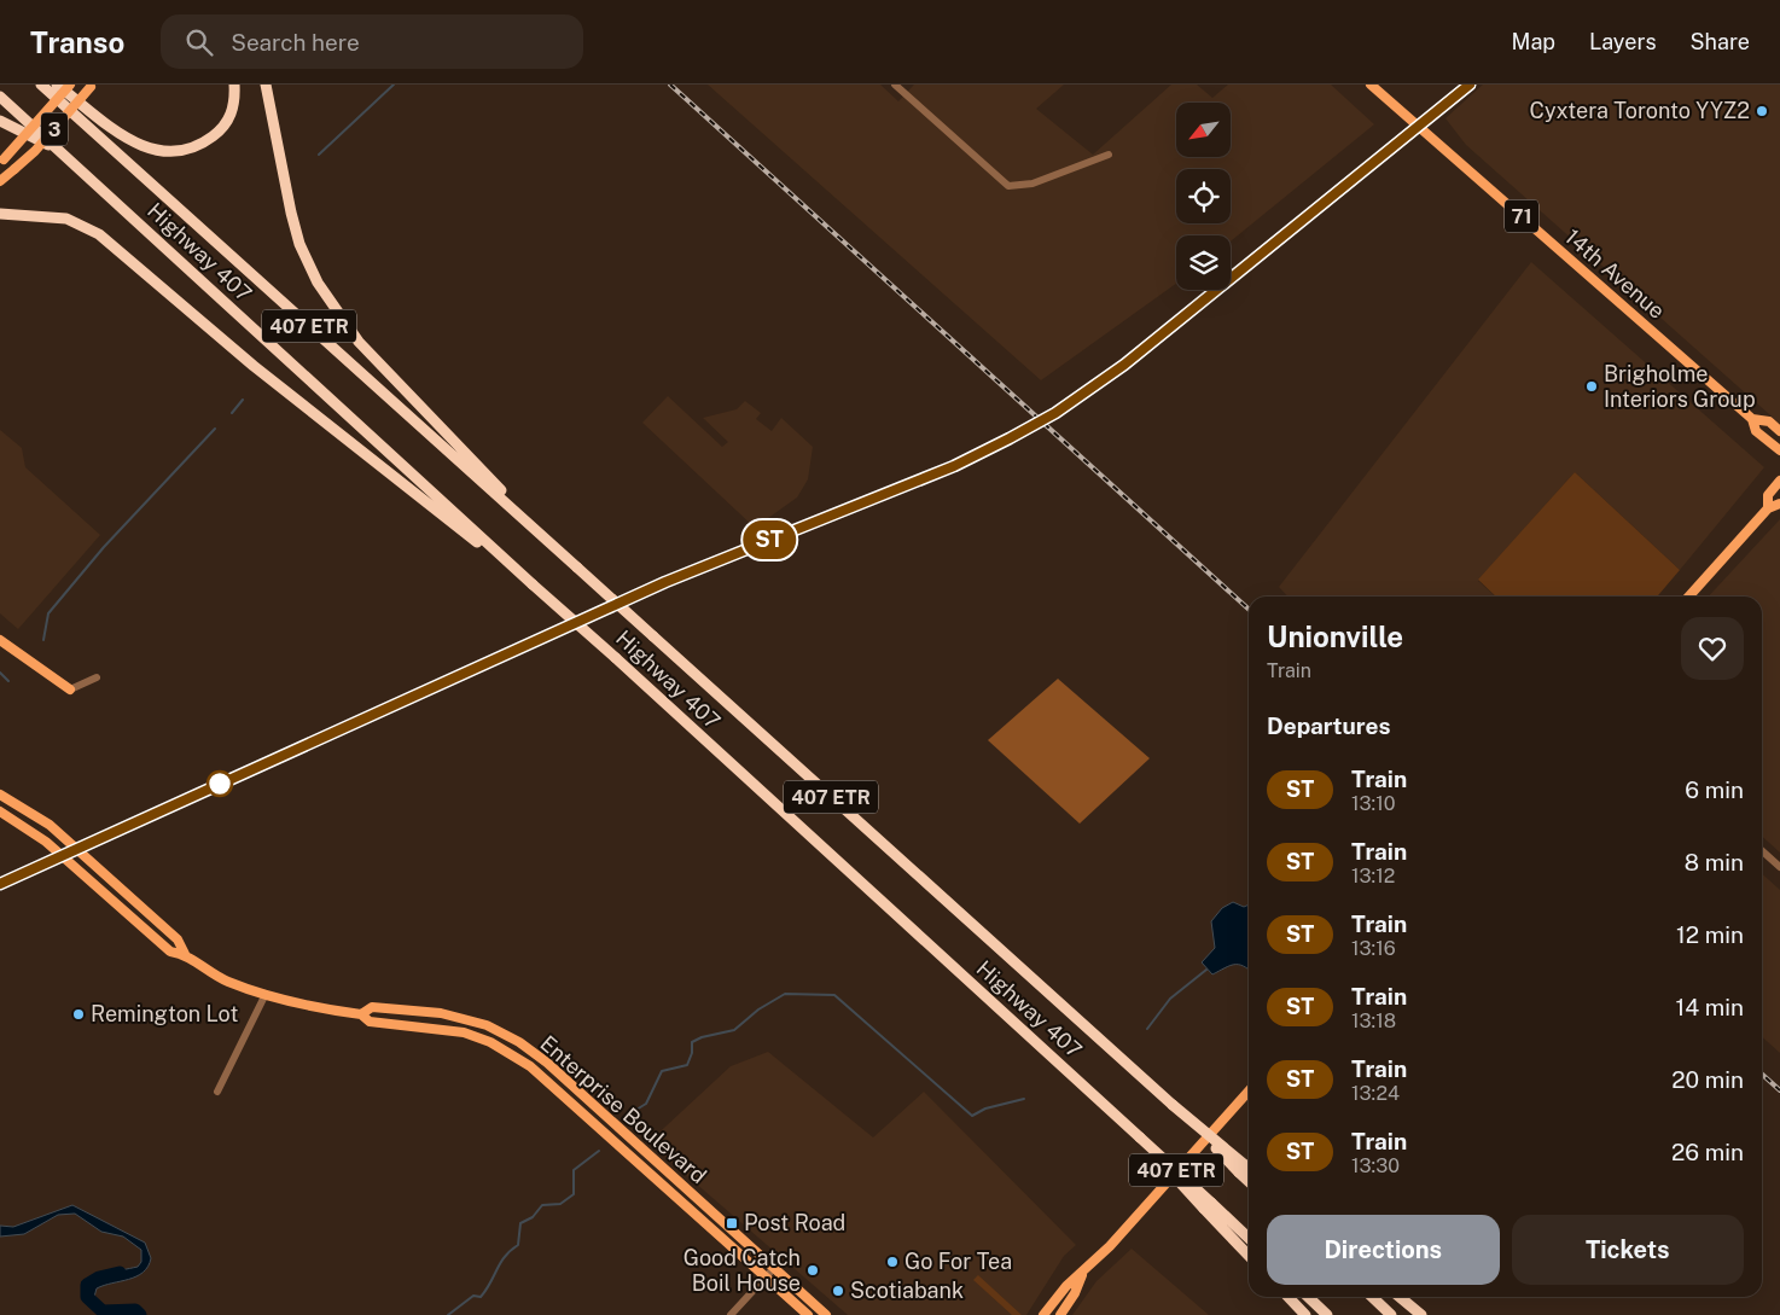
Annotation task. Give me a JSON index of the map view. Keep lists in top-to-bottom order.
{
  "streets": {
    "highway": ["Highway 407", "407 ETR"],
    "main road": [
      "3",
      "71",
      "14th Avenue",
      "Enterprise Boulevard"
    ]
  },
  "places": {
    "other": [
      "Cyxtera Toronto YYZ2",
      "Brigholme Interiors Group",
      "Remington Lot",
      "Go For Tea",
      "Good Catch Boil House",
      "Scotiabank"
    ],
    "transit": ["Post Road"]
  },
  "north": "bottom left",
  "page": {
    "header": "Transo",
    "search": "Search here",
    "nav": ["Map", "Layers", "Share"],
    "on_map": "ST",
    "heading": [
      ["Unionville", "Train"],
      "Departures"
    ],
    "list": [
      {
        "mark": "ST",
        "name": "Train",
        "note": "13:10",
        "value": "6 min"
      },
      {
        "mark": "ST",
        "name": "Train",
        "note": "13:12",
        "value": "8 min"
      },
      {
        "mark": "ST",
        "name": "Train",
        "note": "13:16",
        "value": "12 min"
      },
      {
        "mark": "ST",
        "name": "Train",
        "note": "13:18",
        "value": "14 min"
      },
      {
        "mark": "ST",
        "name": "Train",
        "note": "13:24",
        "value": "20 min"
      },
      {
        "mark": "ST",
        "name": "Train",
        "note": "13:30",
        "value": "26 min"
      }
    ],
    "buttons": ["Directions", "Tickets"]
  }
}
